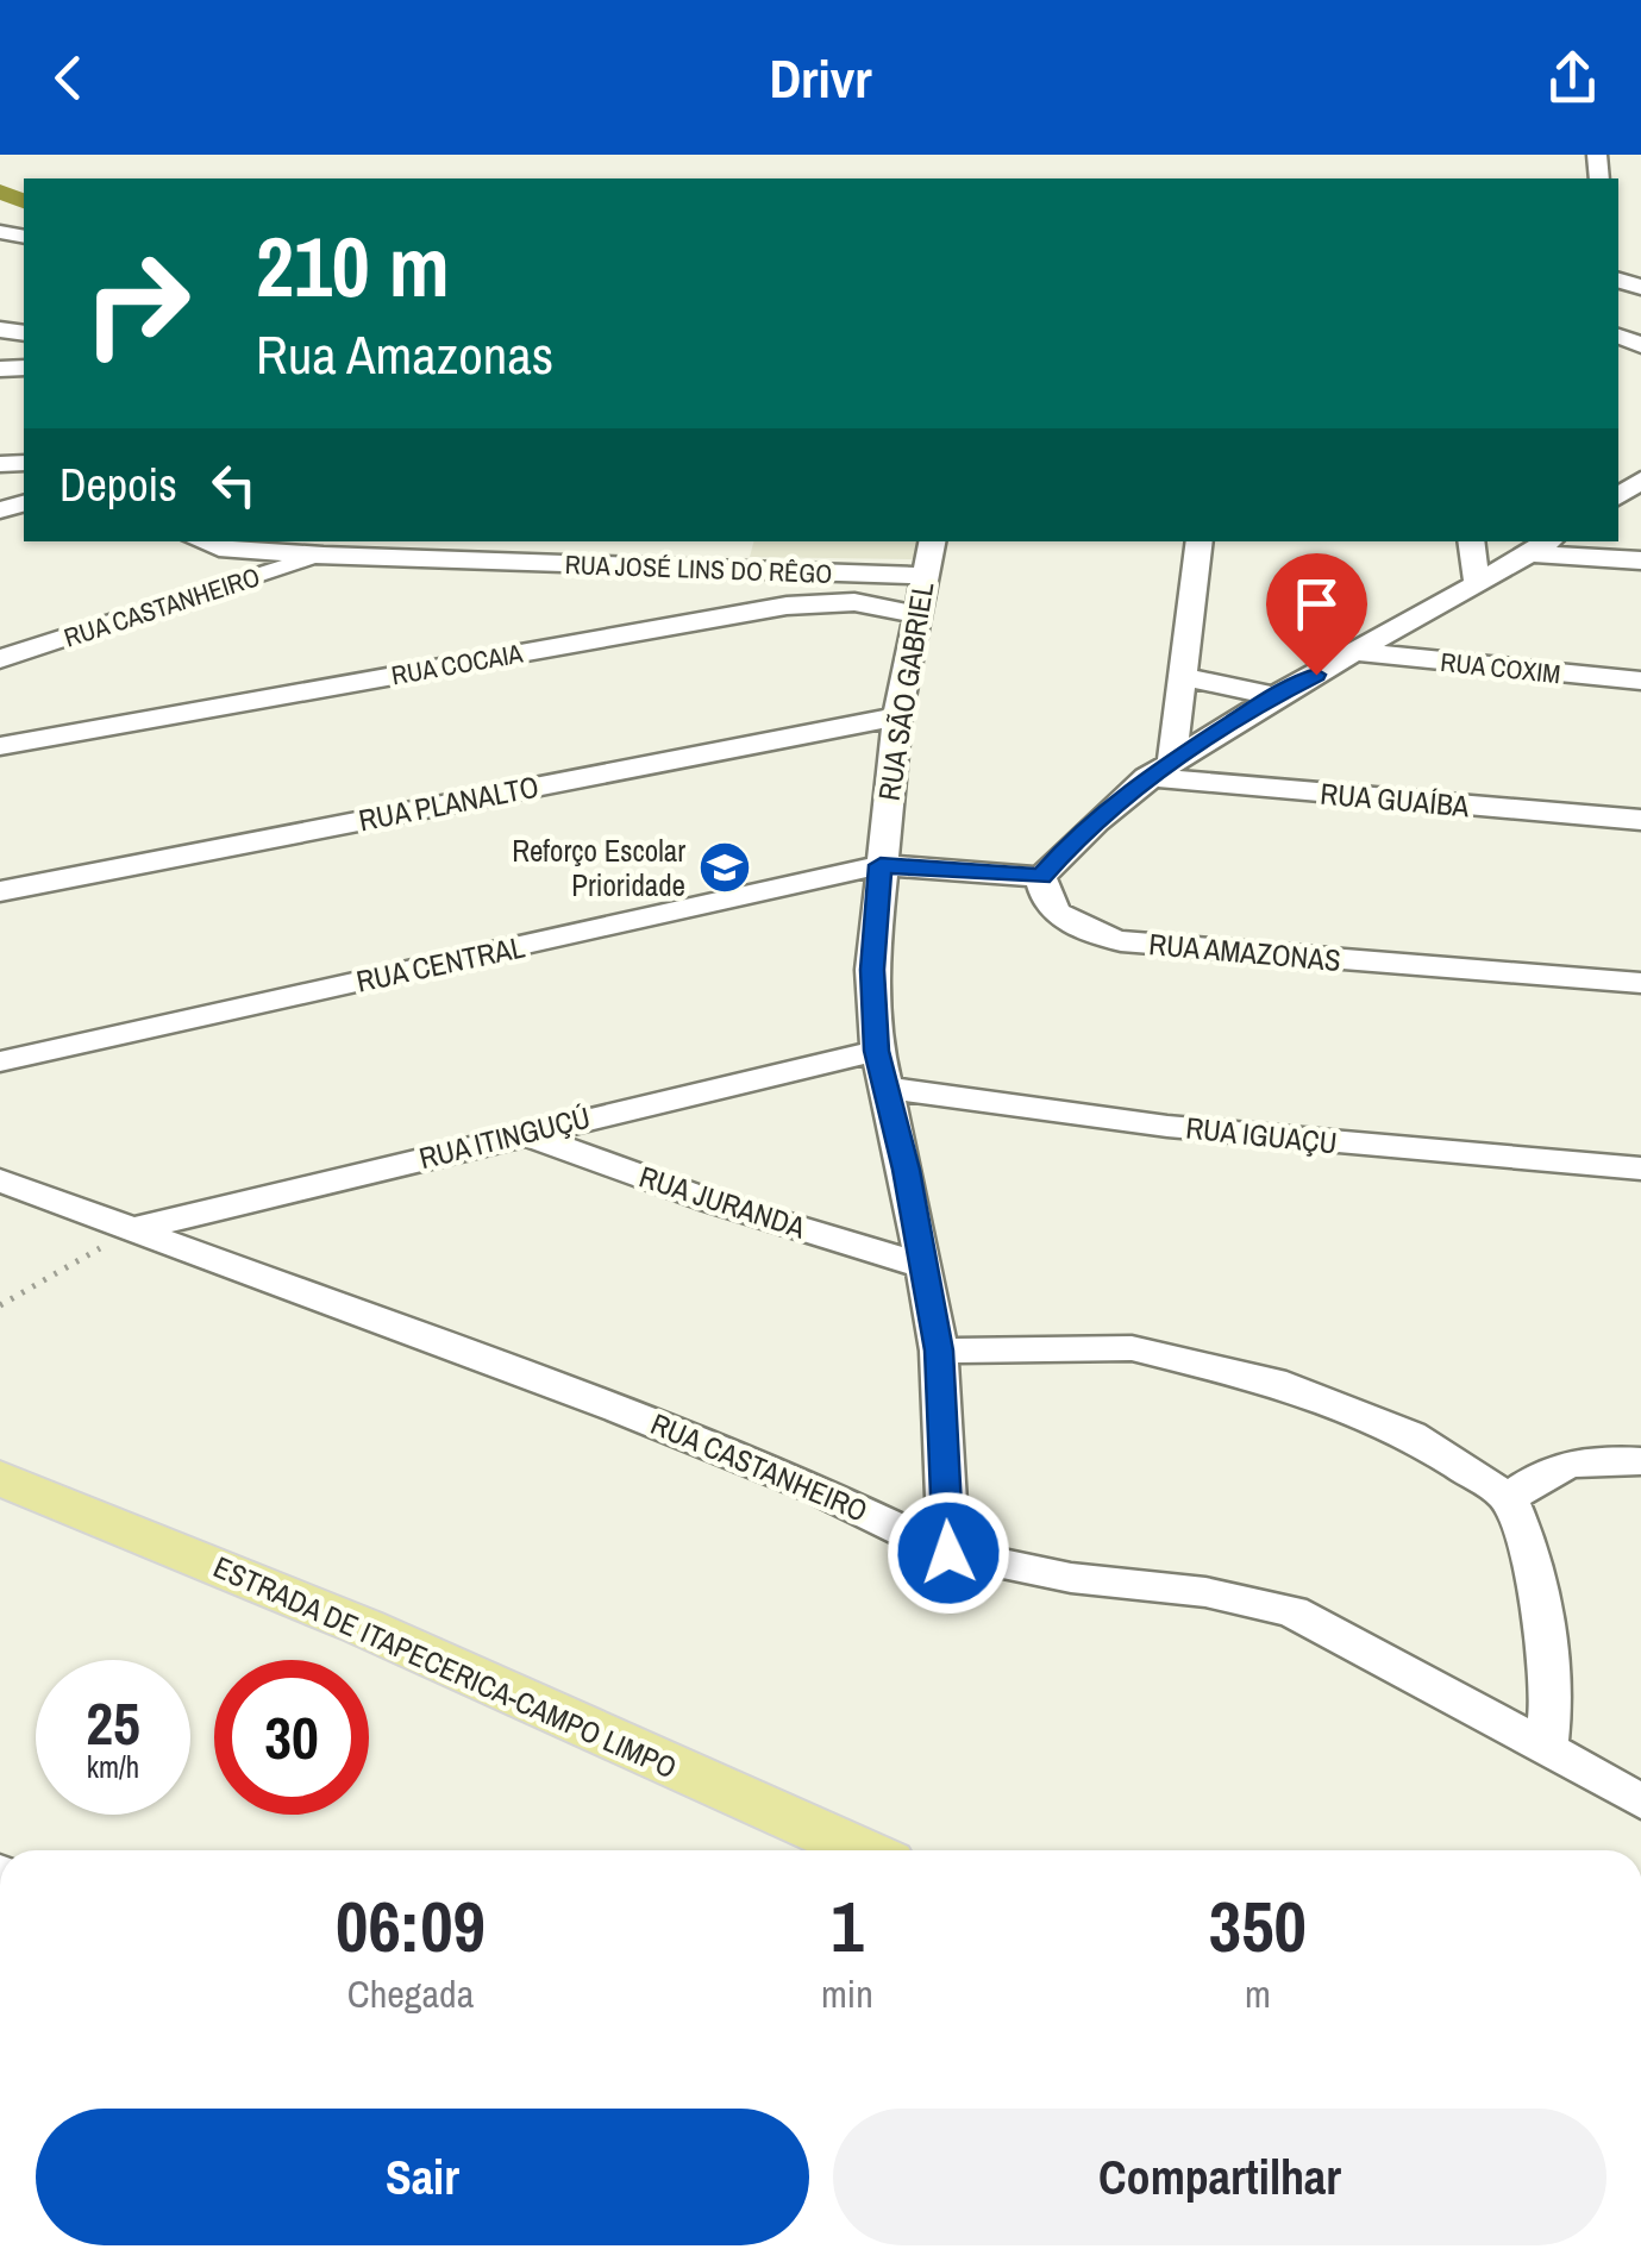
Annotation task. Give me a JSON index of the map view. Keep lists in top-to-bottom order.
{
  "streets": {
    "main road": ["ESTRADA DE ITAPECERICA-CAMPO LIMPO"],
    "street": [
      "RUA JOSÉ LINS DO RÊGO",
      "RUA CASTANHEIRO",
      "RUA COCAIA",
      "RUA COXIM",
      "RUA SÃO GABRIEL",
      "RUA GUAÍBA",
      "RUA PLANALTO",
      "RUA AMAZONAS",
      "RUA CENTRAL",
      "RUA IGUAÇU",
      "RUA ITINGUÇÚ",
      "RUA JURANDA"
    ]
  },
  "crossings": [
    ["RUA JOSÉ LINS DO RÊGO", "RUA CASTANHEIRO"],
    ["RUA JOSÉ LINS DO RÊGO", "RUA SÃO GABRIEL"],
    ["RUA CASTANHEIRO", "RUA SÃO GABRIEL"],
    ["RUA CASTANHEIRO", "RUA ITINGUÇÚ"],
    ["RUA COCAIA", "RUA SÃO GABRIEL"],
    ["RUA SÃO GABRIEL", "RUA PLANALTO"],
    ["RUA SÃO GABRIEL", "RUA CENTRAL"],
    ["RUA SÃO GABRIEL", "RUA IGUAÇU"],
    ["RUA SÃO GABRIEL", "RUA ITINGUÇÚ"],
    ["RUA SÃO GABRIEL", "RUA JURANDA"],
    ["RUA ITINGUÇÚ", "RUA JURANDA"]
  ],
  "places": {
    "school or university": ["Reforço Escolar Prioridade"]
  },
  "page": {
    "header": "Drivr",
    "turn": ["210 m", "Rua Amazonas"],
    "then": "Depois",
    "speed": "25 km/h",
    "limit": "30",
    "eta": [
      "06:09",
      "Chegada",
      "1",
      "min",
      "350",
      "m"
    ],
    "buttons": ["Sair", "Compartilhar"]
  }
}
